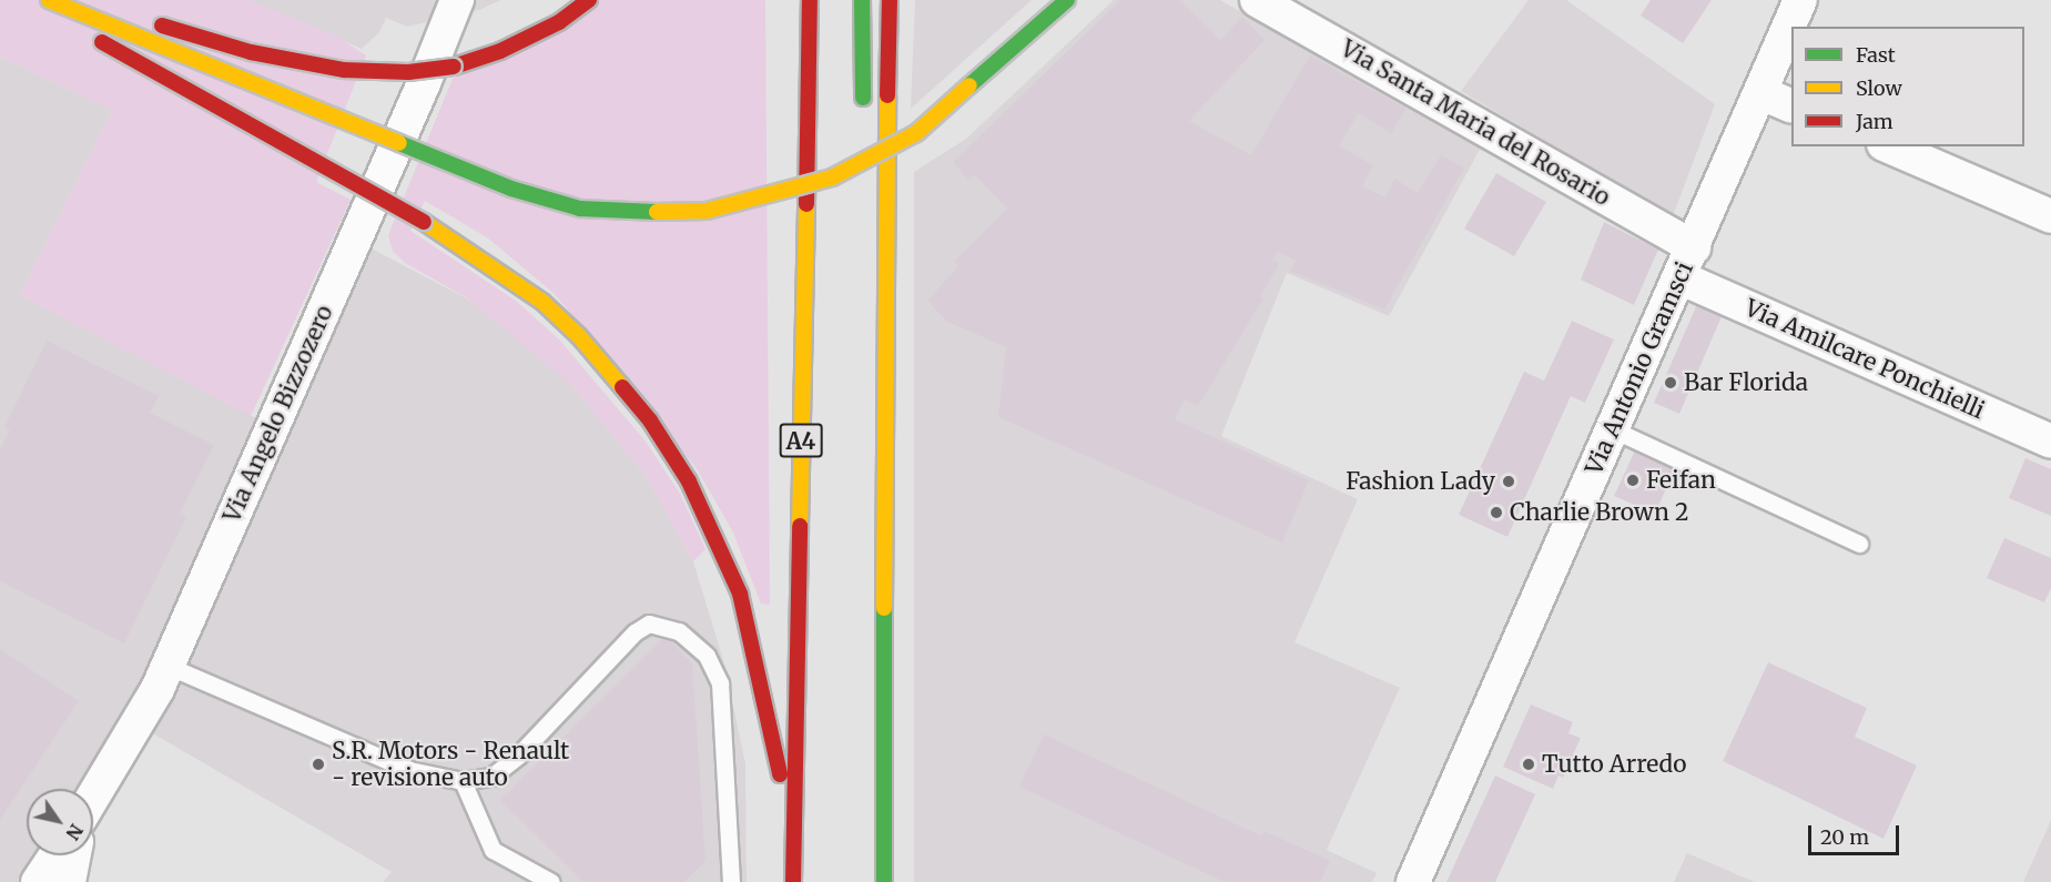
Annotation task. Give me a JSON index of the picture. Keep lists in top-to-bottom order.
{
  "streets": {
    "highway": ["A4"],
    "street": [
      "Via Santa Maria del Rosario",
      "Via Amilcare Ponchielli",
      "Via Antonio Gramsci",
      "Via Angelo Bizzozero"
    ]
  },
  "crossings": [
    ["Via Santa Maria del Rosario", "Via Antonio Gramsci"],
    ["Via Amilcare Ponchielli", "Via Antonio Gramsci"]
  ],
  "places": [
    "Bar Florida",
    "Feifan",
    "Fashion Lady",
    "Charlie Brown 2",
    "S.R. Motors - Renault - revisione auto",
    "Tutto Arredo"
  ],
  "legend": ["Fast", "Slow", "Jam"],
  "scale_bar": "20 m",
  "north": "bottom right"
}
